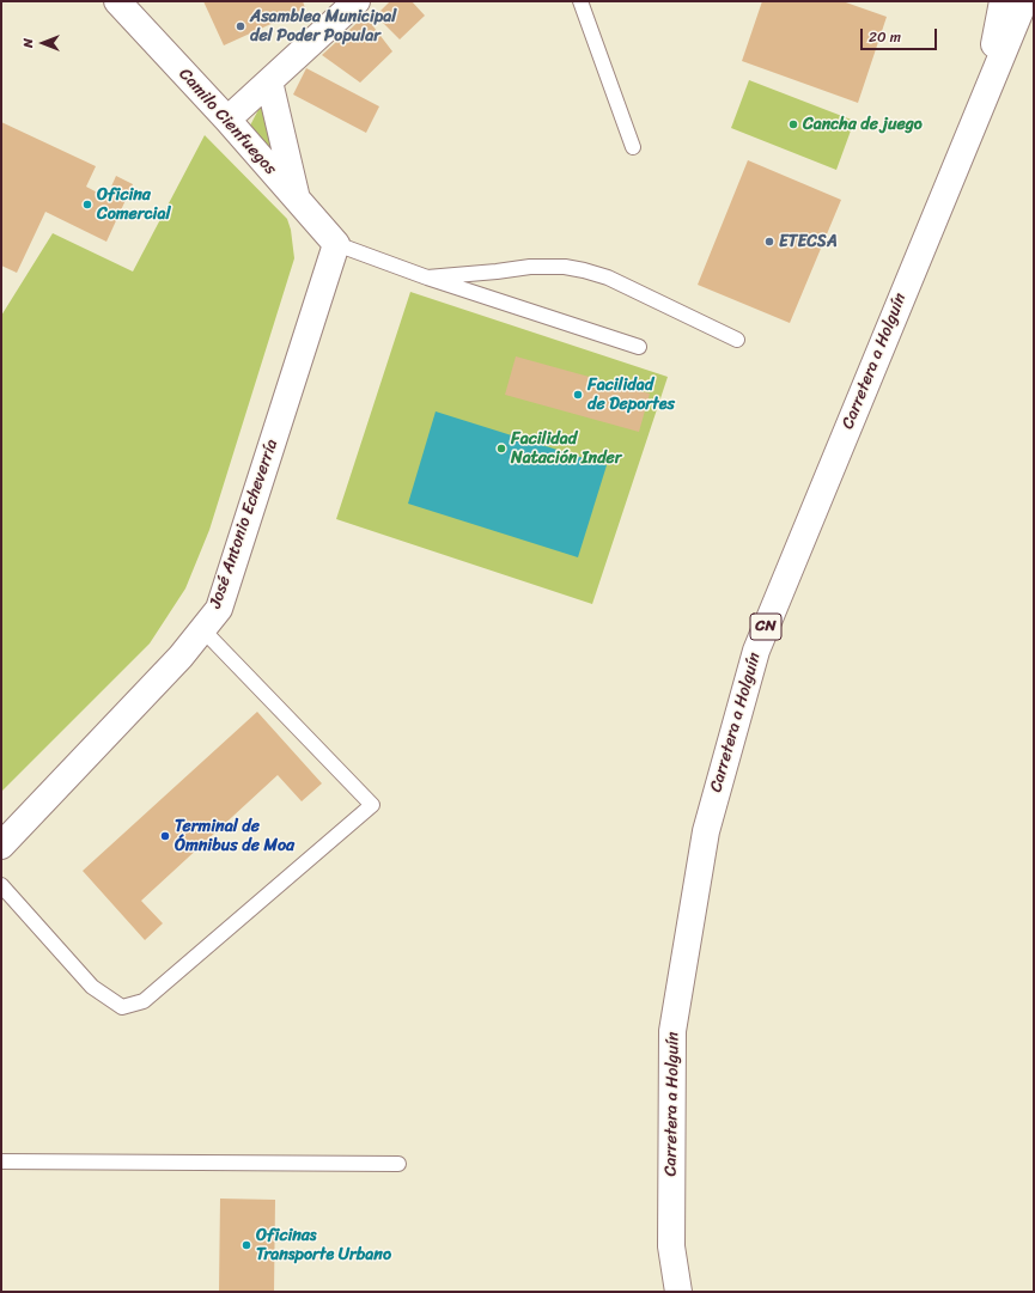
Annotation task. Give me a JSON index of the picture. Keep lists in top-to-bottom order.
{
  "streets": {
    "main road": [
      "Camilo Cienfuegos",
      "Carretera a Holguín",
      "José Antonio Echeverría",
      "CN"
    ]
  },
  "crossings": [
    ["Camilo Cienfuegos", "José Antonio Echeverría"]
  ],
  "places": [
    "Asamblea Municipal del Poder Popular",
    "Cancha de juego",
    "Oficina Comercial",
    "ETECSA",
    "Facilidad de Deportes",
    "Facilidad Natación Inder",
    "Terminal de Ómnibus de Moa",
    "Oficinas Transporte Urbano"
  ],
  "scale_bar": "20 m",
  "north": "left"
}
